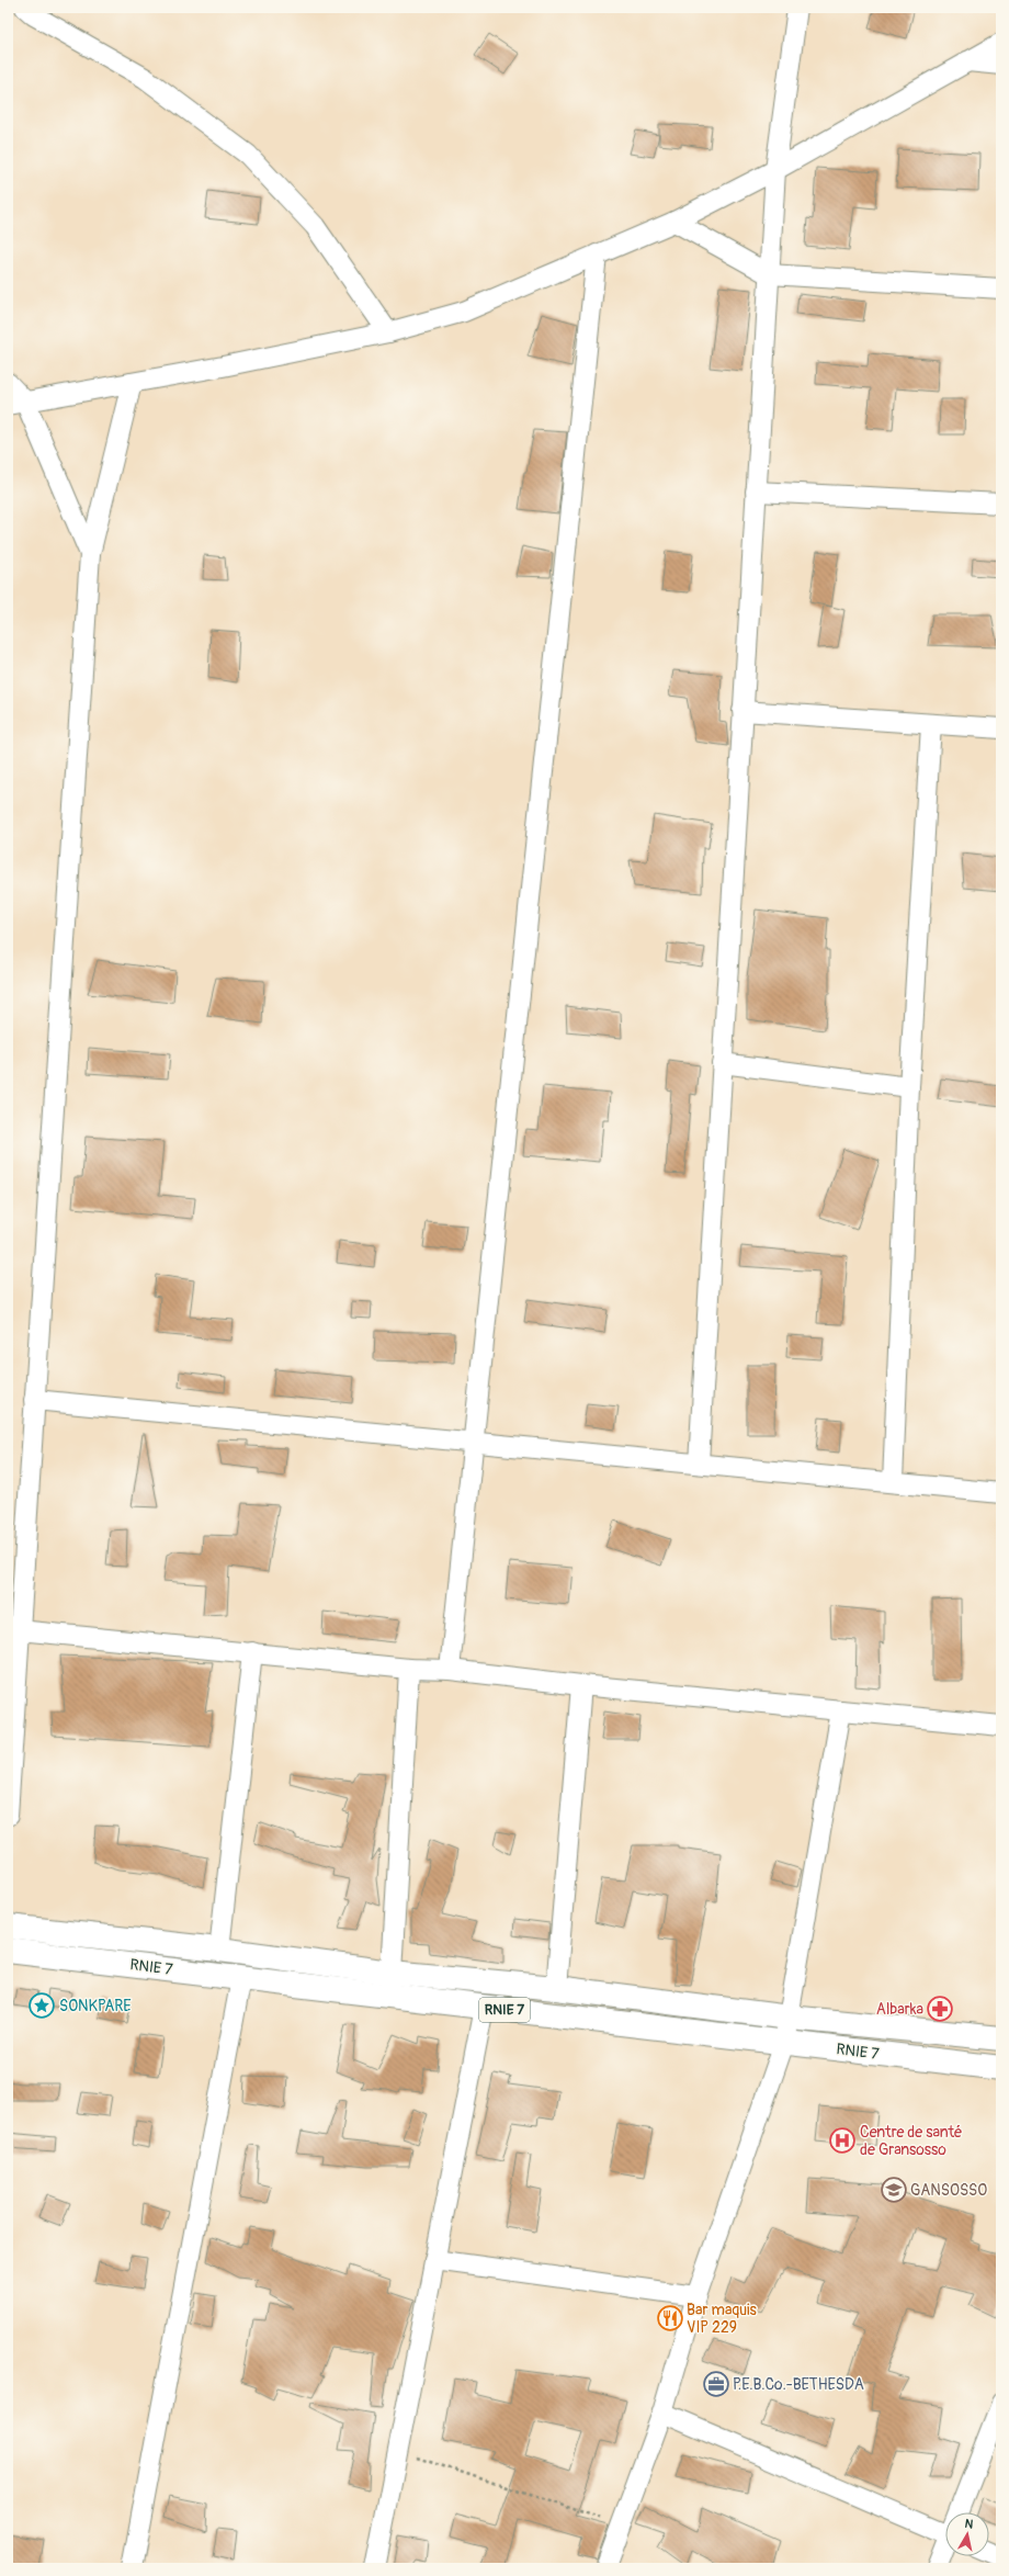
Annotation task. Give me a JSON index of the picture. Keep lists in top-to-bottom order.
{
  "streets": {
    "main road": ["RNIE 7"]
  },
  "places": {
    "place": ["SONKPARE"],
    "pharmacy": ["Albarka"],
    "hospital": ["Centre de santé de Gransosso"],
    "school or university": ["GANSOSSO"],
    "restaurant": ["Bar maquis VIP 229"],
    "office": ["P.E.B.Co.-BETHESDA"]
  },
  "north": "top"
}
